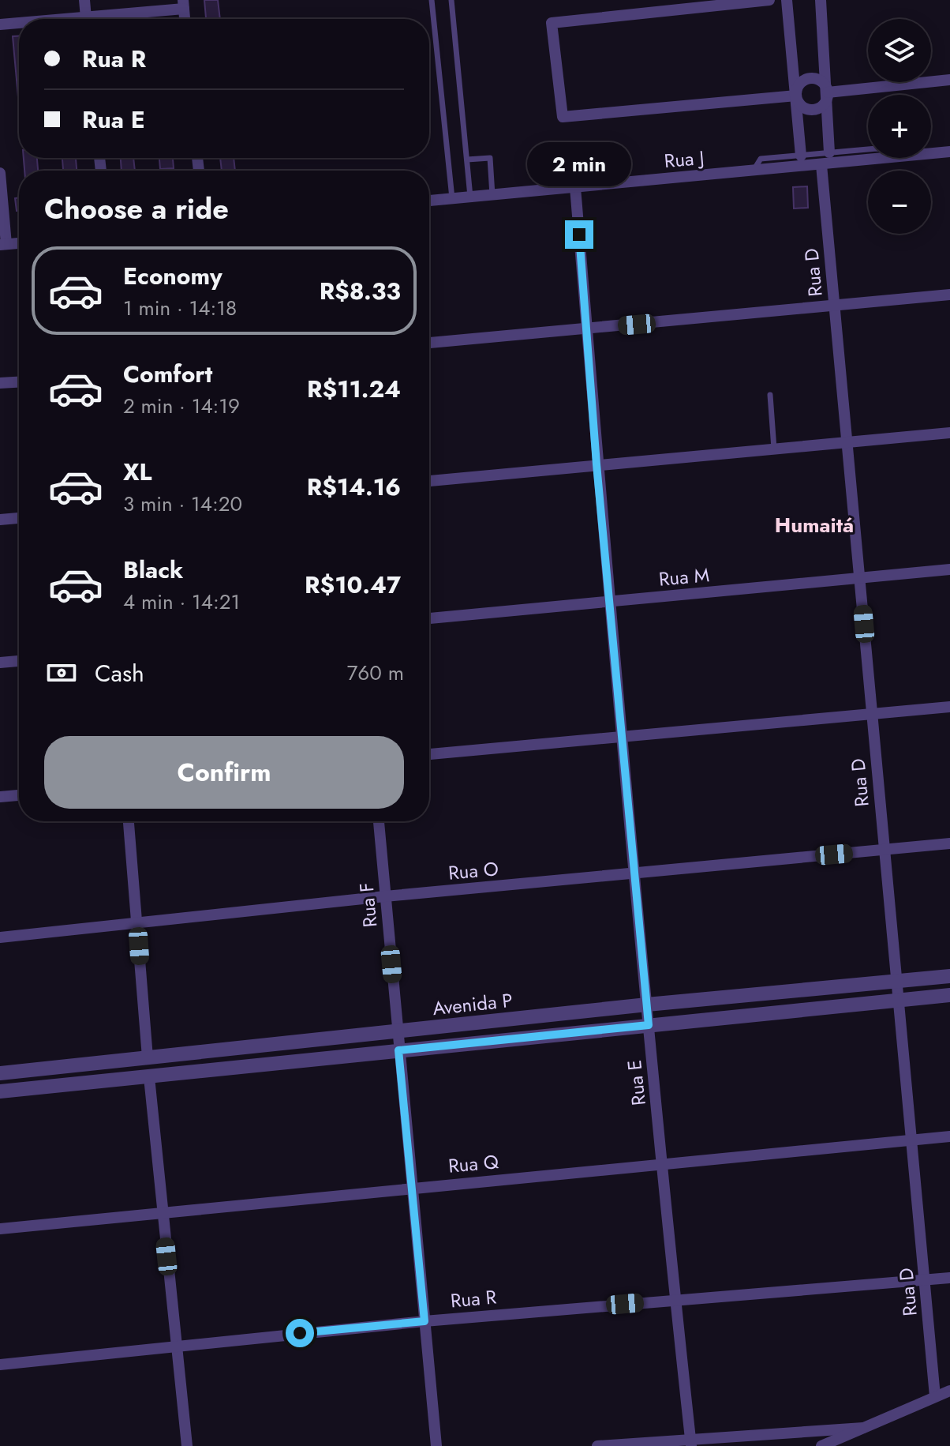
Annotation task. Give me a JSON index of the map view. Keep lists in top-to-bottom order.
{
  "streets": {
    "street": [
      "Rua J",
      "Rua D",
      "Rua M",
      "Rua O",
      "Rua F",
      "Avenida P",
      "Rua E",
      "Rua Q",
      "Rua R"
    ]
  },
  "crossings": [
    ["Rua J", "Rua D"],
    ["Rua J", "Rua E"],
    ["Rua D", "Rua M"],
    ["Rua D", "Rua O"],
    ["Rua D", "Avenida P"],
    ["Rua D", "Rua Q"],
    ["Rua D", "Rua R"],
    ["Rua M", "Rua E"],
    ["Rua O", "Rua F"],
    ["Rua O", "Rua E"],
    ["Rua F", "Avenida P"],
    ["Rua F", "Rua Q"],
    ["Rua F", "Rua R"],
    ["Avenida P", "Rua E"],
    ["Rua E", "Rua Q"],
    ["Rua E", "Rua R"]
  ],
  "districts": ["Humaitá"],
  "page": {
    "map_buttons": ["+", "−"],
    "banner": ["Rua R", "Rua E"],
    "bubble": "2 min",
    "heading": "Choose a ride",
    "list": [
      {
        "name": "Economy",
        "note": "1 min · 14:18",
        "value": "R$8.33"
      },
      {
        "name": "Comfort",
        "note": "2 min · 14:19",
        "value": "R$11.24"
      },
      {
        "name": "XL",
        "note": "3 min · 14:20",
        "value": "R$14.16"
      },
      {
        "name": "Black",
        "note": "4 min · 14:21",
        "value": "R$10.47"
      }
    ],
    "pay": ["Cash", "760 m"],
    "buttons": "Confirm"
  }
}
